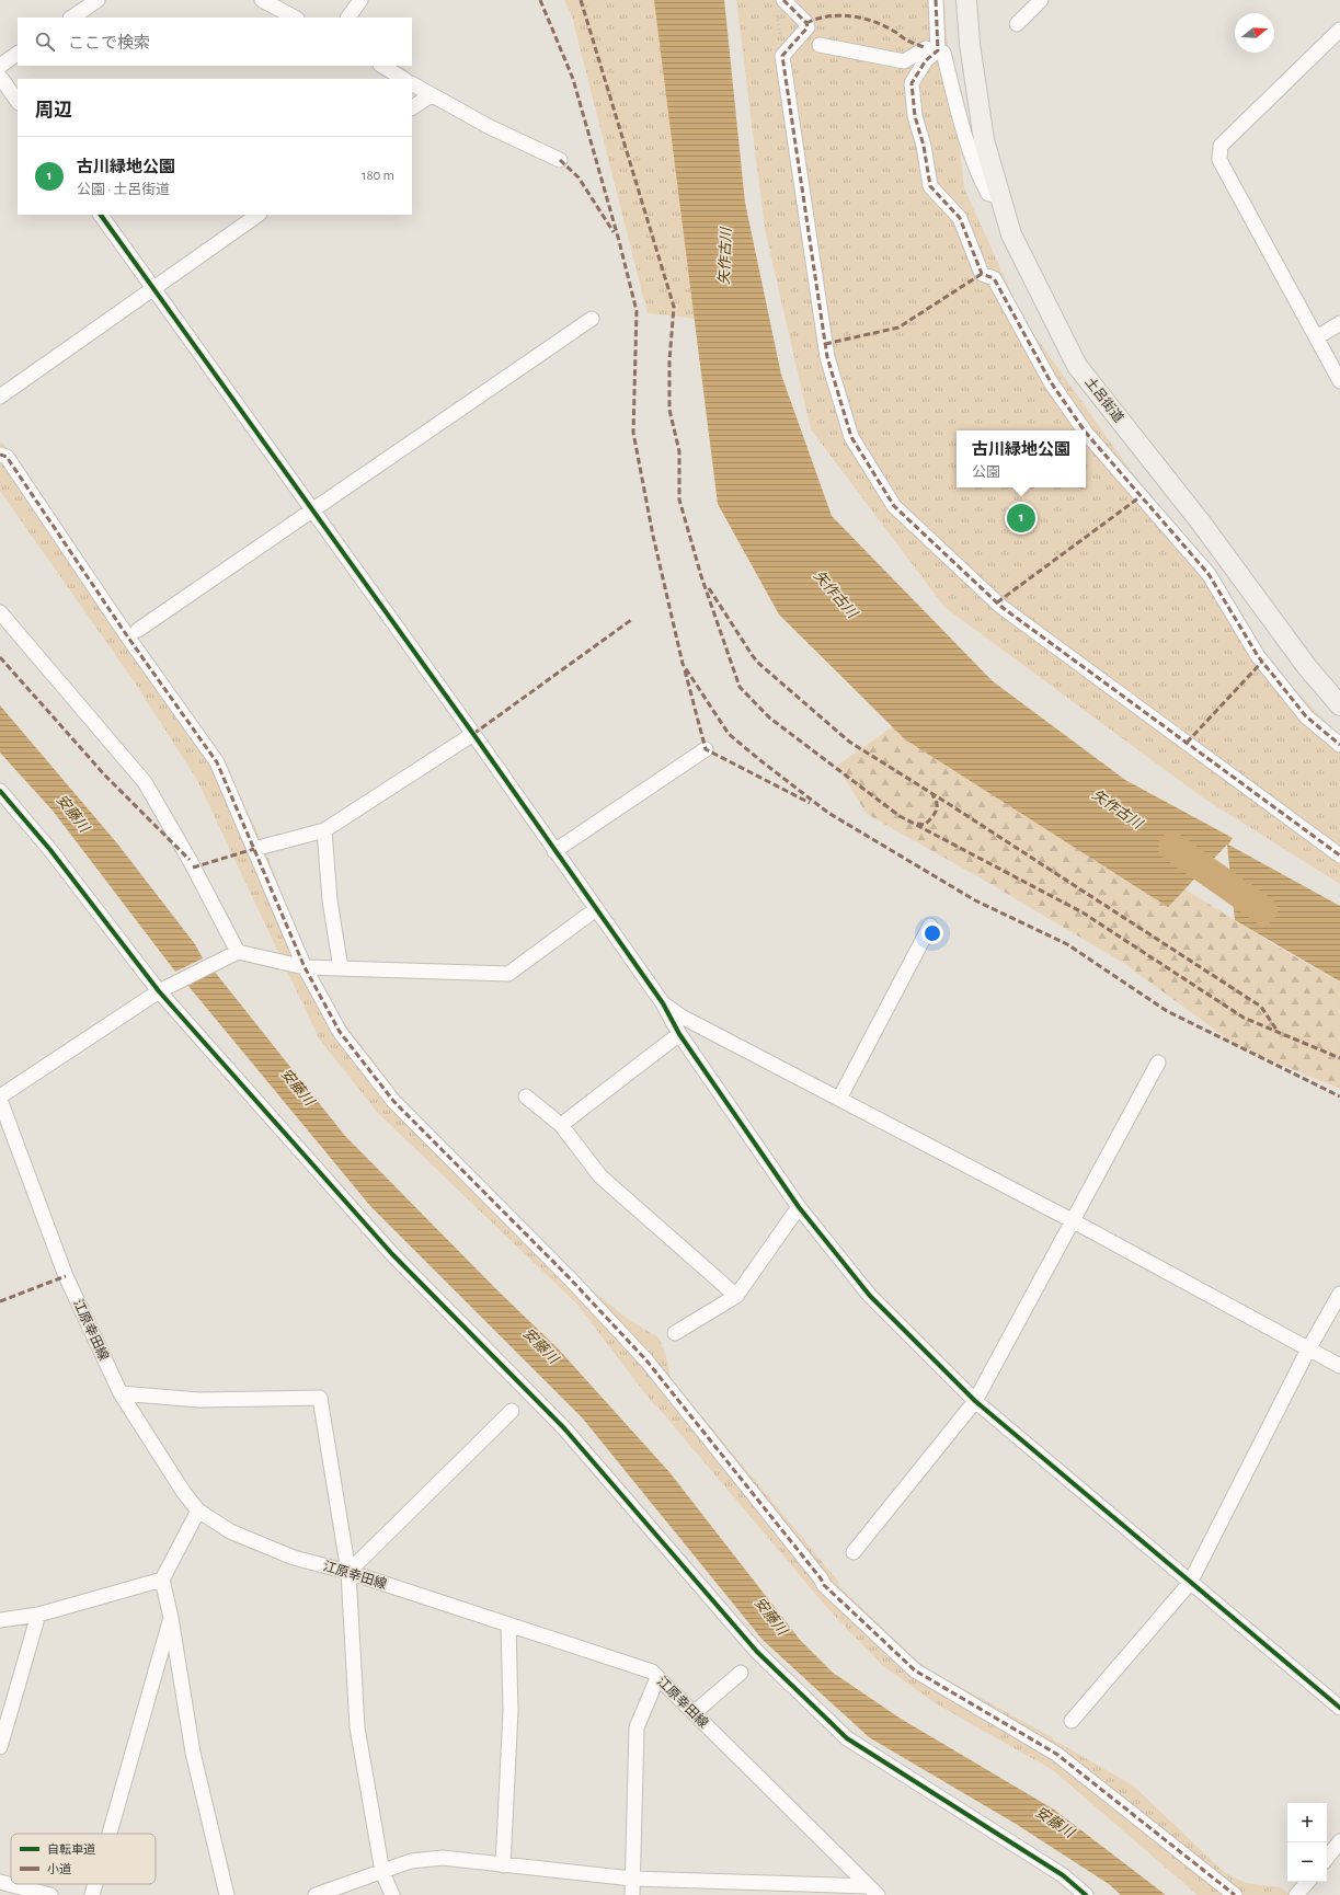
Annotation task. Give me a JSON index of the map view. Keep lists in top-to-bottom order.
{
  "streets": {
    "street": ["土呂街道", "江原幸田線"]
  },
  "water": ["矢作古川", "安藤川"],
  "legend": ["自転車道", "小道"],
  "north": "right",
  "page": {
    "search": "ここで検索",
    "heading": "周辺",
    "list": [
      {
        "mark": "1",
        "name": "古川緑地公園",
        "note": "公園 · 土呂街道",
        "value": "180 m"
      }
    ],
    "popup": ["古川緑地公園", "公園"],
    "pins": "1",
    "map_buttons": ["+", "−"]
  }
}
